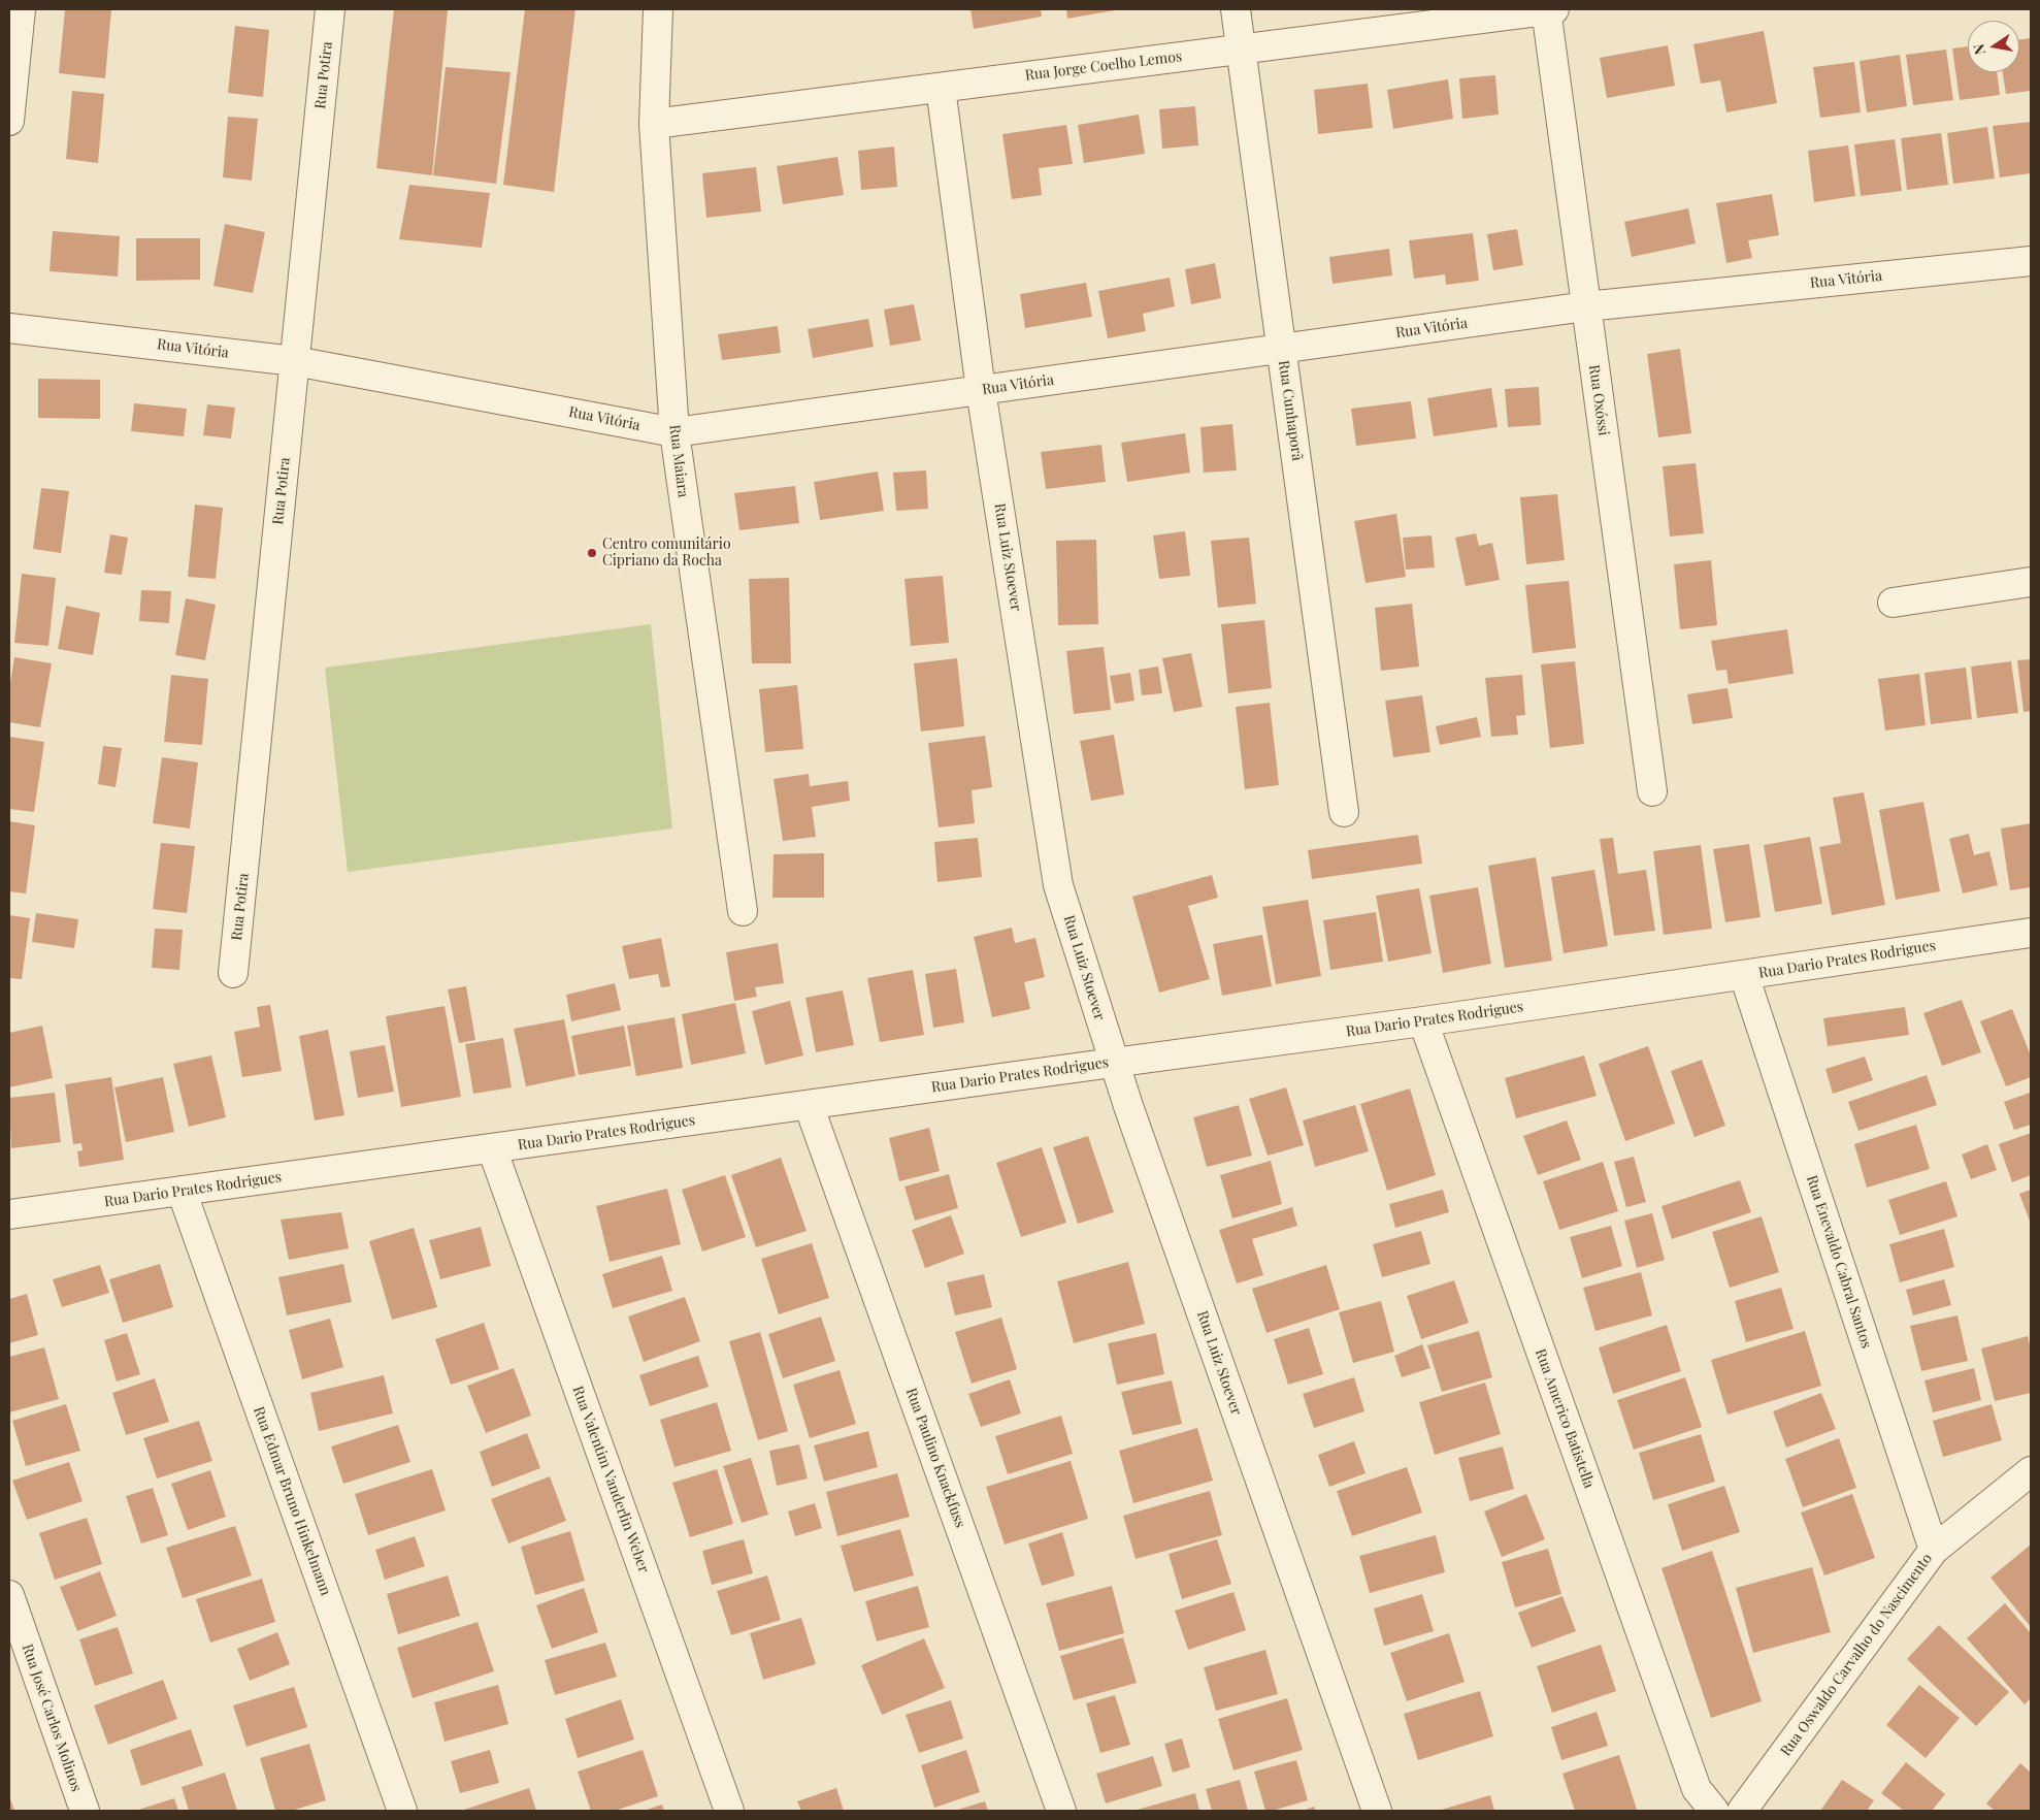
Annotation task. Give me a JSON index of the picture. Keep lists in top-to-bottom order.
{
  "streets": {
    "street": [
      "Rua Jorge Coelho Lemos",
      "Rua Potira",
      "Rua Vitória",
      "Rua Oxóssi",
      "Rua Cunhaporã",
      "Rua Maiara",
      "Rua Luiz Stoever",
      "Rua Dario Prates Rodrigues",
      "Rua Enevaldo Cabral Santos",
      "Rua Americo Batistella",
      "Rua Paulino Knackfuss",
      "Rua Valentim Vanderlin Weber",
      "Rua Edmar Bruno Hinkelmann",
      "Rua Oswaldo Carvalho do Nascimento",
      "Rua José Carlos Molinos"
    ]
  },
  "crossings": [
    ["Rua Jorge Coelho Lemos", "Rua Oxóssi"],
    ["Rua Jorge Coelho Lemos", "Rua Cunhaporã"],
    ["Rua Jorge Coelho Lemos", "Rua Maiara"],
    ["Rua Jorge Coelho Lemos", "Rua Luiz Stoever"],
    ["Rua Potira", "Rua Vitória"],
    ["Rua Vitória", "Rua Oxóssi"],
    ["Rua Vitória", "Rua Cunhaporã"],
    ["Rua Vitória", "Rua Maiara"],
    ["Rua Vitória", "Rua Luiz Stoever"],
    ["Rua Luiz Stoever", "Rua Dario Prates Rodrigues"],
    ["Rua Dario Prates Rodrigues", "Rua Enevaldo Cabral Santos"],
    ["Rua Dario Prates Rodrigues", "Rua Americo Batistella"],
    ["Rua Dario Prates Rodrigues", "Rua Paulino Knackfuss"],
    ["Rua Dario Prates Rodrigues", "Rua Valentim Vanderlin Weber"],
    ["Rua Dario Prates Rodrigues", "Rua Edmar Bruno Hinkelmann"],
    ["Rua Enevaldo Cabral Santos", "Rua Oswaldo Carvalho do Nascimento"]
  ],
  "places": ["Centro comunitário Cipriano da Rocha"],
  "north": "left"
}
